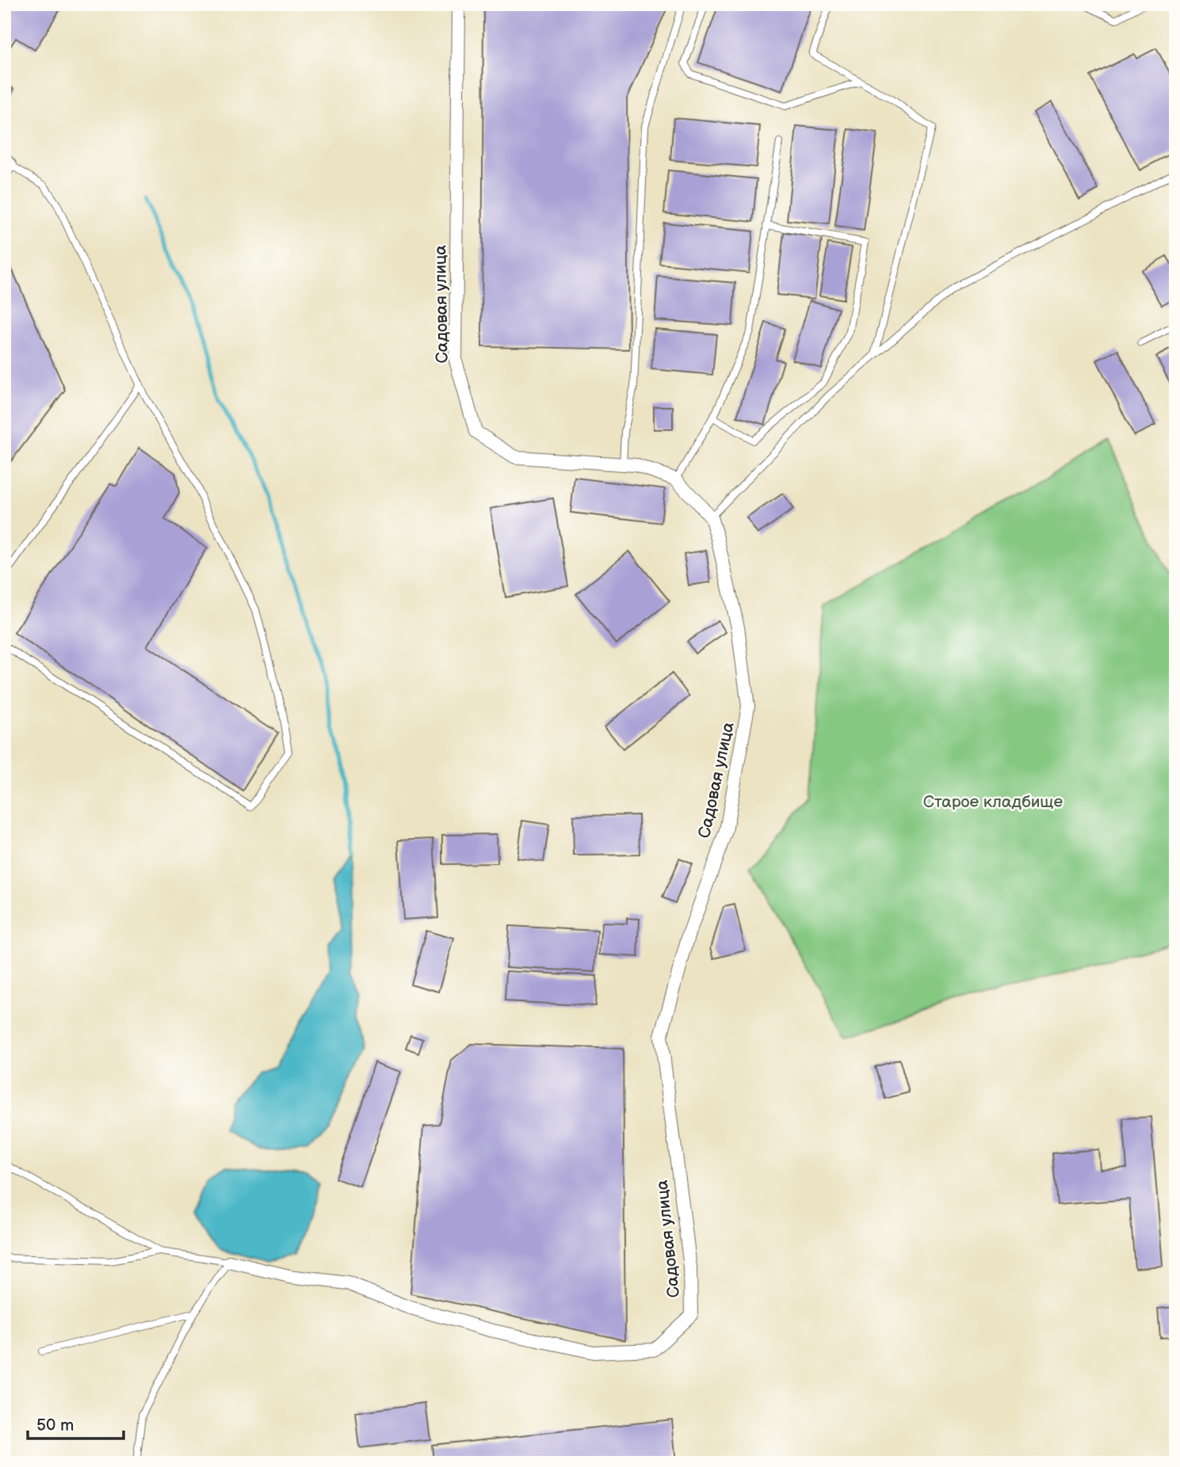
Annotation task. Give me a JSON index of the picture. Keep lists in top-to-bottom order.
{
  "streets": {
    "street": ["Садовая улица"]
  },
  "parks": ["Старое кладбище"],
  "scale_bar": "50 m"
}
